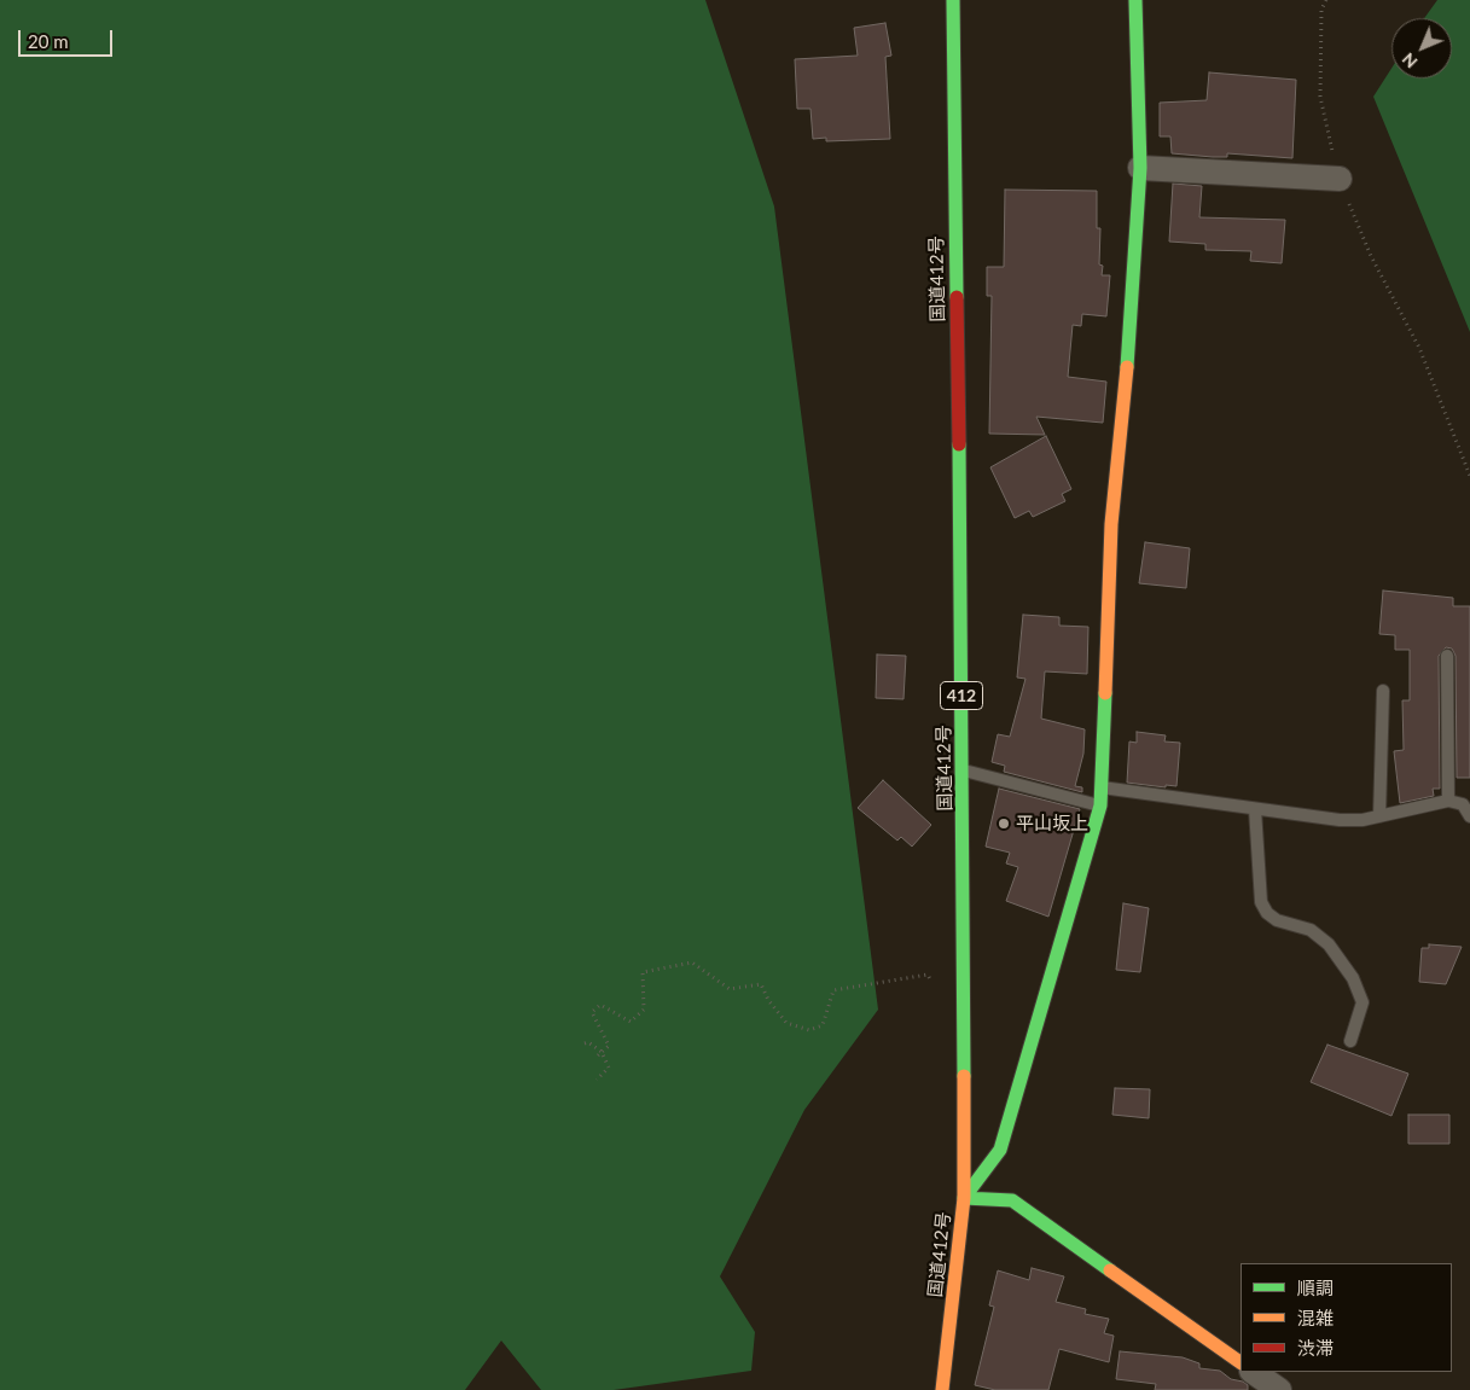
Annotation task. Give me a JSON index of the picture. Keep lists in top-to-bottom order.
{
  "streets": {
    "main road": ["国道412号", "412"]
  },
  "places": ["平山坂上"],
  "legend": ["順調", "混雑", "渋滞"],
  "scale_bar": "20 m",
  "north": "bottom left"
}
